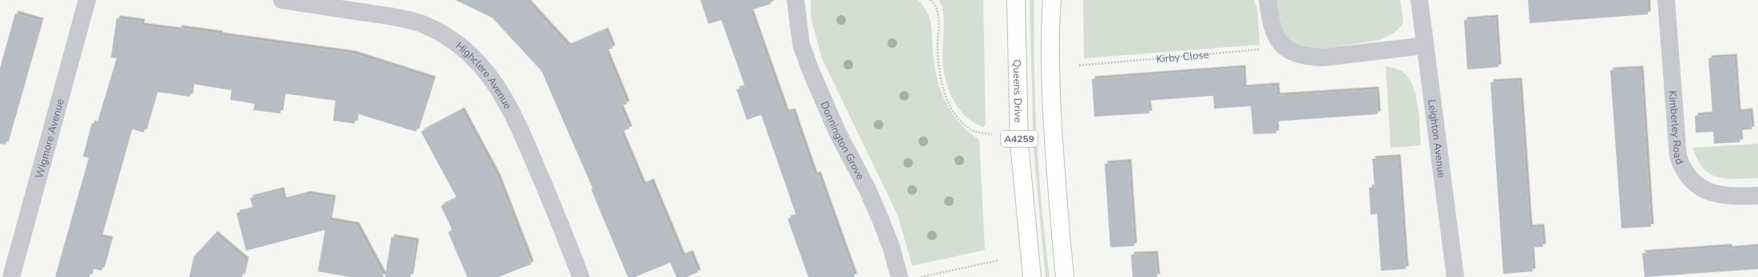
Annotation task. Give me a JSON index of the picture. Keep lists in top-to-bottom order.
{
  "streets": {
    "main road": ["Queens Drive", "A4259"],
    "street": [
      "Highclere Avenue",
      "Kimberley Road",
      "Wigmore Avenue",
      "Leighton Avenue",
      "Donnington Grove"
    ],
    "path": ["Kirby Close"]
  }
}
